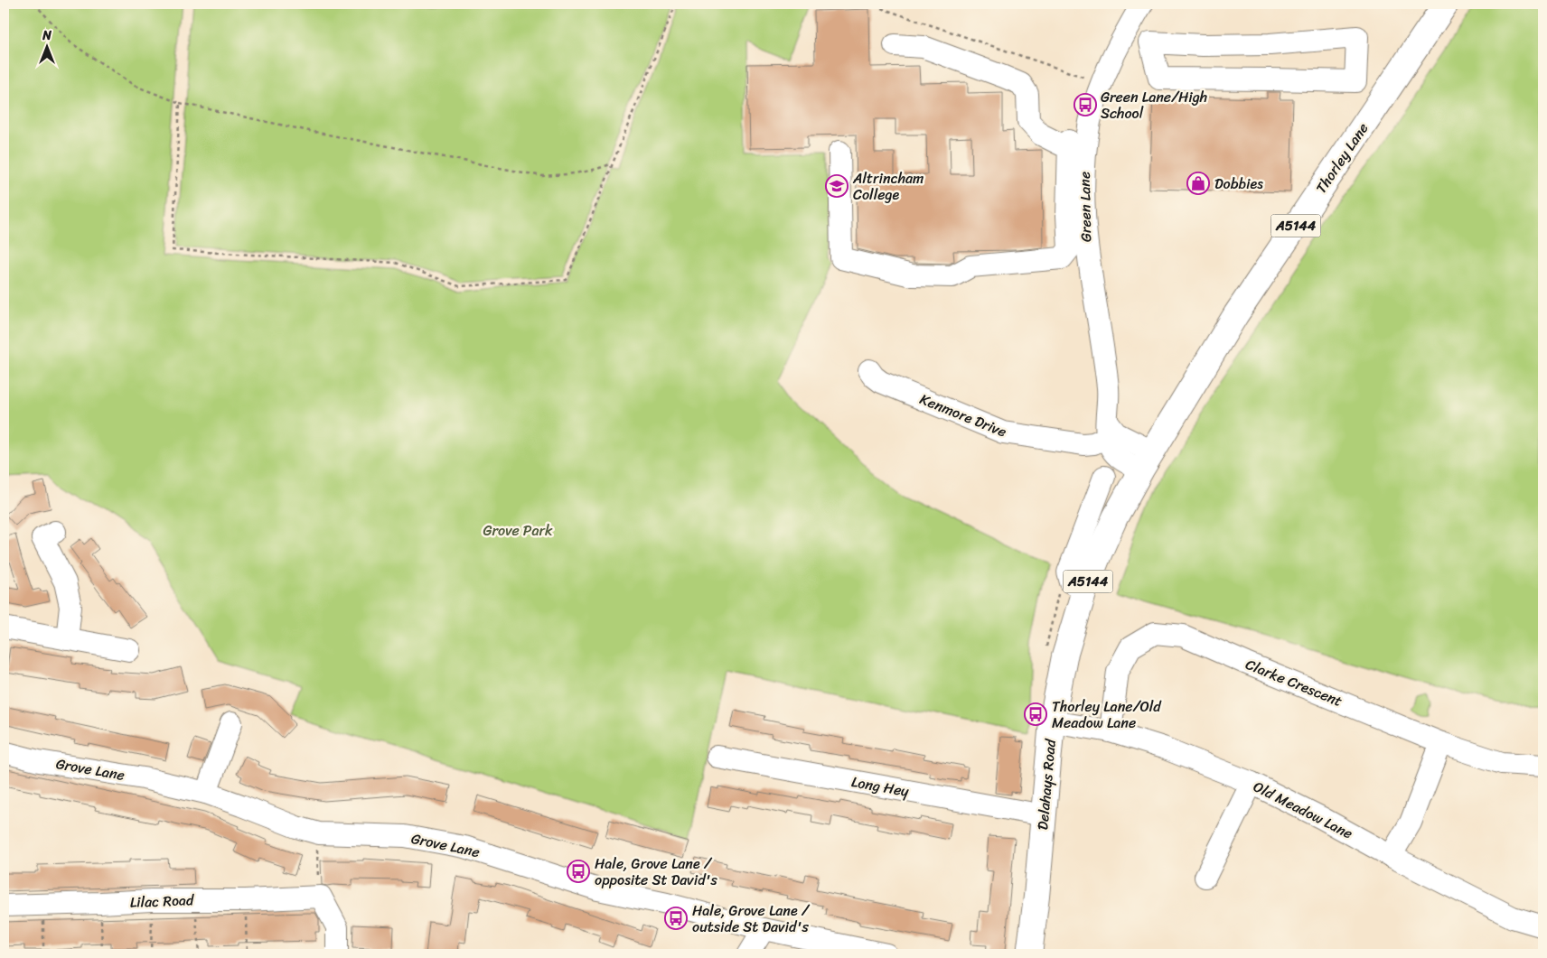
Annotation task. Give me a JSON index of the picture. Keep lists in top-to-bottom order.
{
  "streets": {
    "main road": ["Thorley Lane", "A5144", "Delahays Road"],
    "street": [
      "Green Lane",
      "Kenmore Drive",
      "Clarke Crescent",
      "Grove Lane",
      "Long Hey",
      "Old Meadow Lane",
      "Lilac Road"
    ]
  },
  "crossings": [
    ["Thorley Lane", "Delahays Road"],
    ["Green Lane", "Kenmore Drive"],
    ["Clarke Crescent", "Old Meadow Lane"],
    ["Delahays Road", "Long Hey"],
    ["Delahays Road", "Old Meadow Lane"]
  ],
  "parks": ["Grove Park"],
  "places": {
    "bus stop": [
      "Green Lane/High School",
      "Thorley Lane/Old Meadow Lane",
      "Hale, Grove Lane / opposite St David's",
      "Hale, Grove Lane / outside St David's"
    ],
    "shop": ["Dobbies"],
    "school or university": ["Altrincham College"]
  },
  "north": "top"
}
